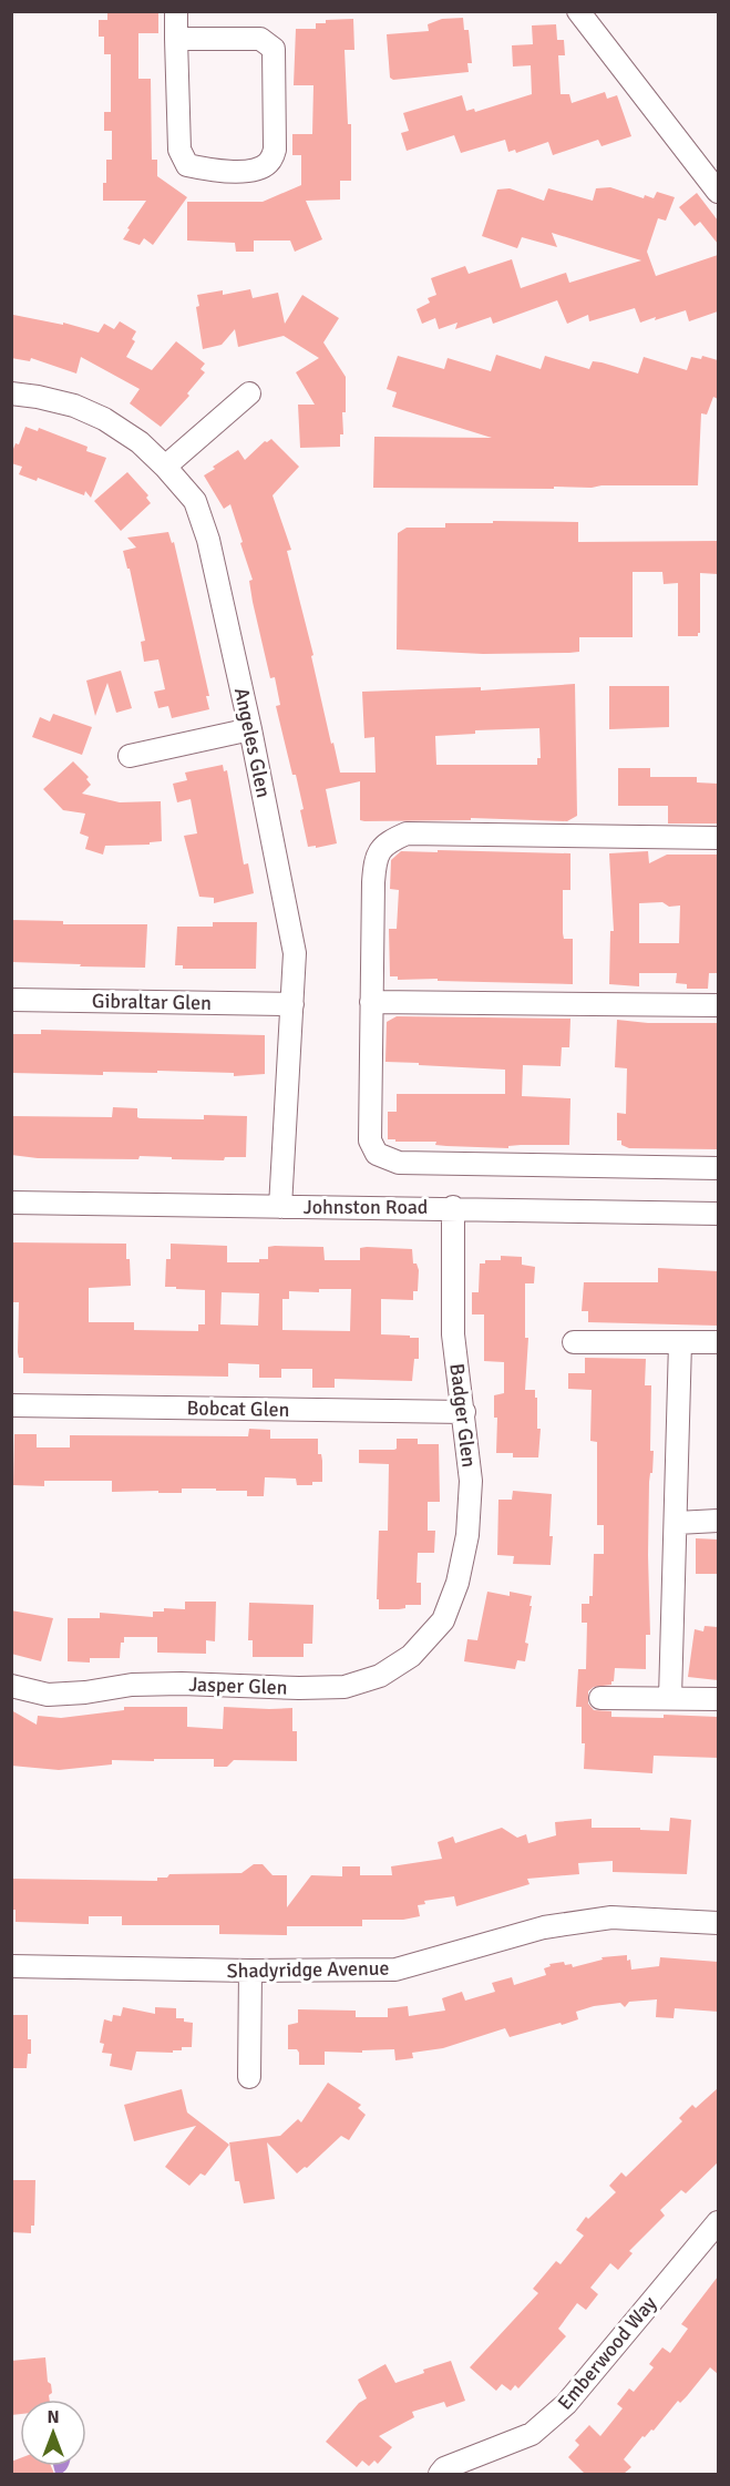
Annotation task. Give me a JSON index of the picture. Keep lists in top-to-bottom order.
{
  "streets": {
    "street": [
      "Angeles Glen",
      "Gibraltar Glen",
      "Johnston Road",
      "Bobcat Glen",
      "Badger Glen",
      "Jasper Glen",
      "Shadyridge Avenue",
      "Emberwood Way"
    ]
  },
  "crossings": [
    ["Angeles Glen", "Gibraltar Glen"],
    ["Angeles Glen", "Johnston Road"],
    ["Johnston Road", "Badger Glen"],
    ["Bobcat Glen", "Badger Glen"],
    ["Badger Glen", "Jasper Glen"]
  ],
  "north": "top"
}
